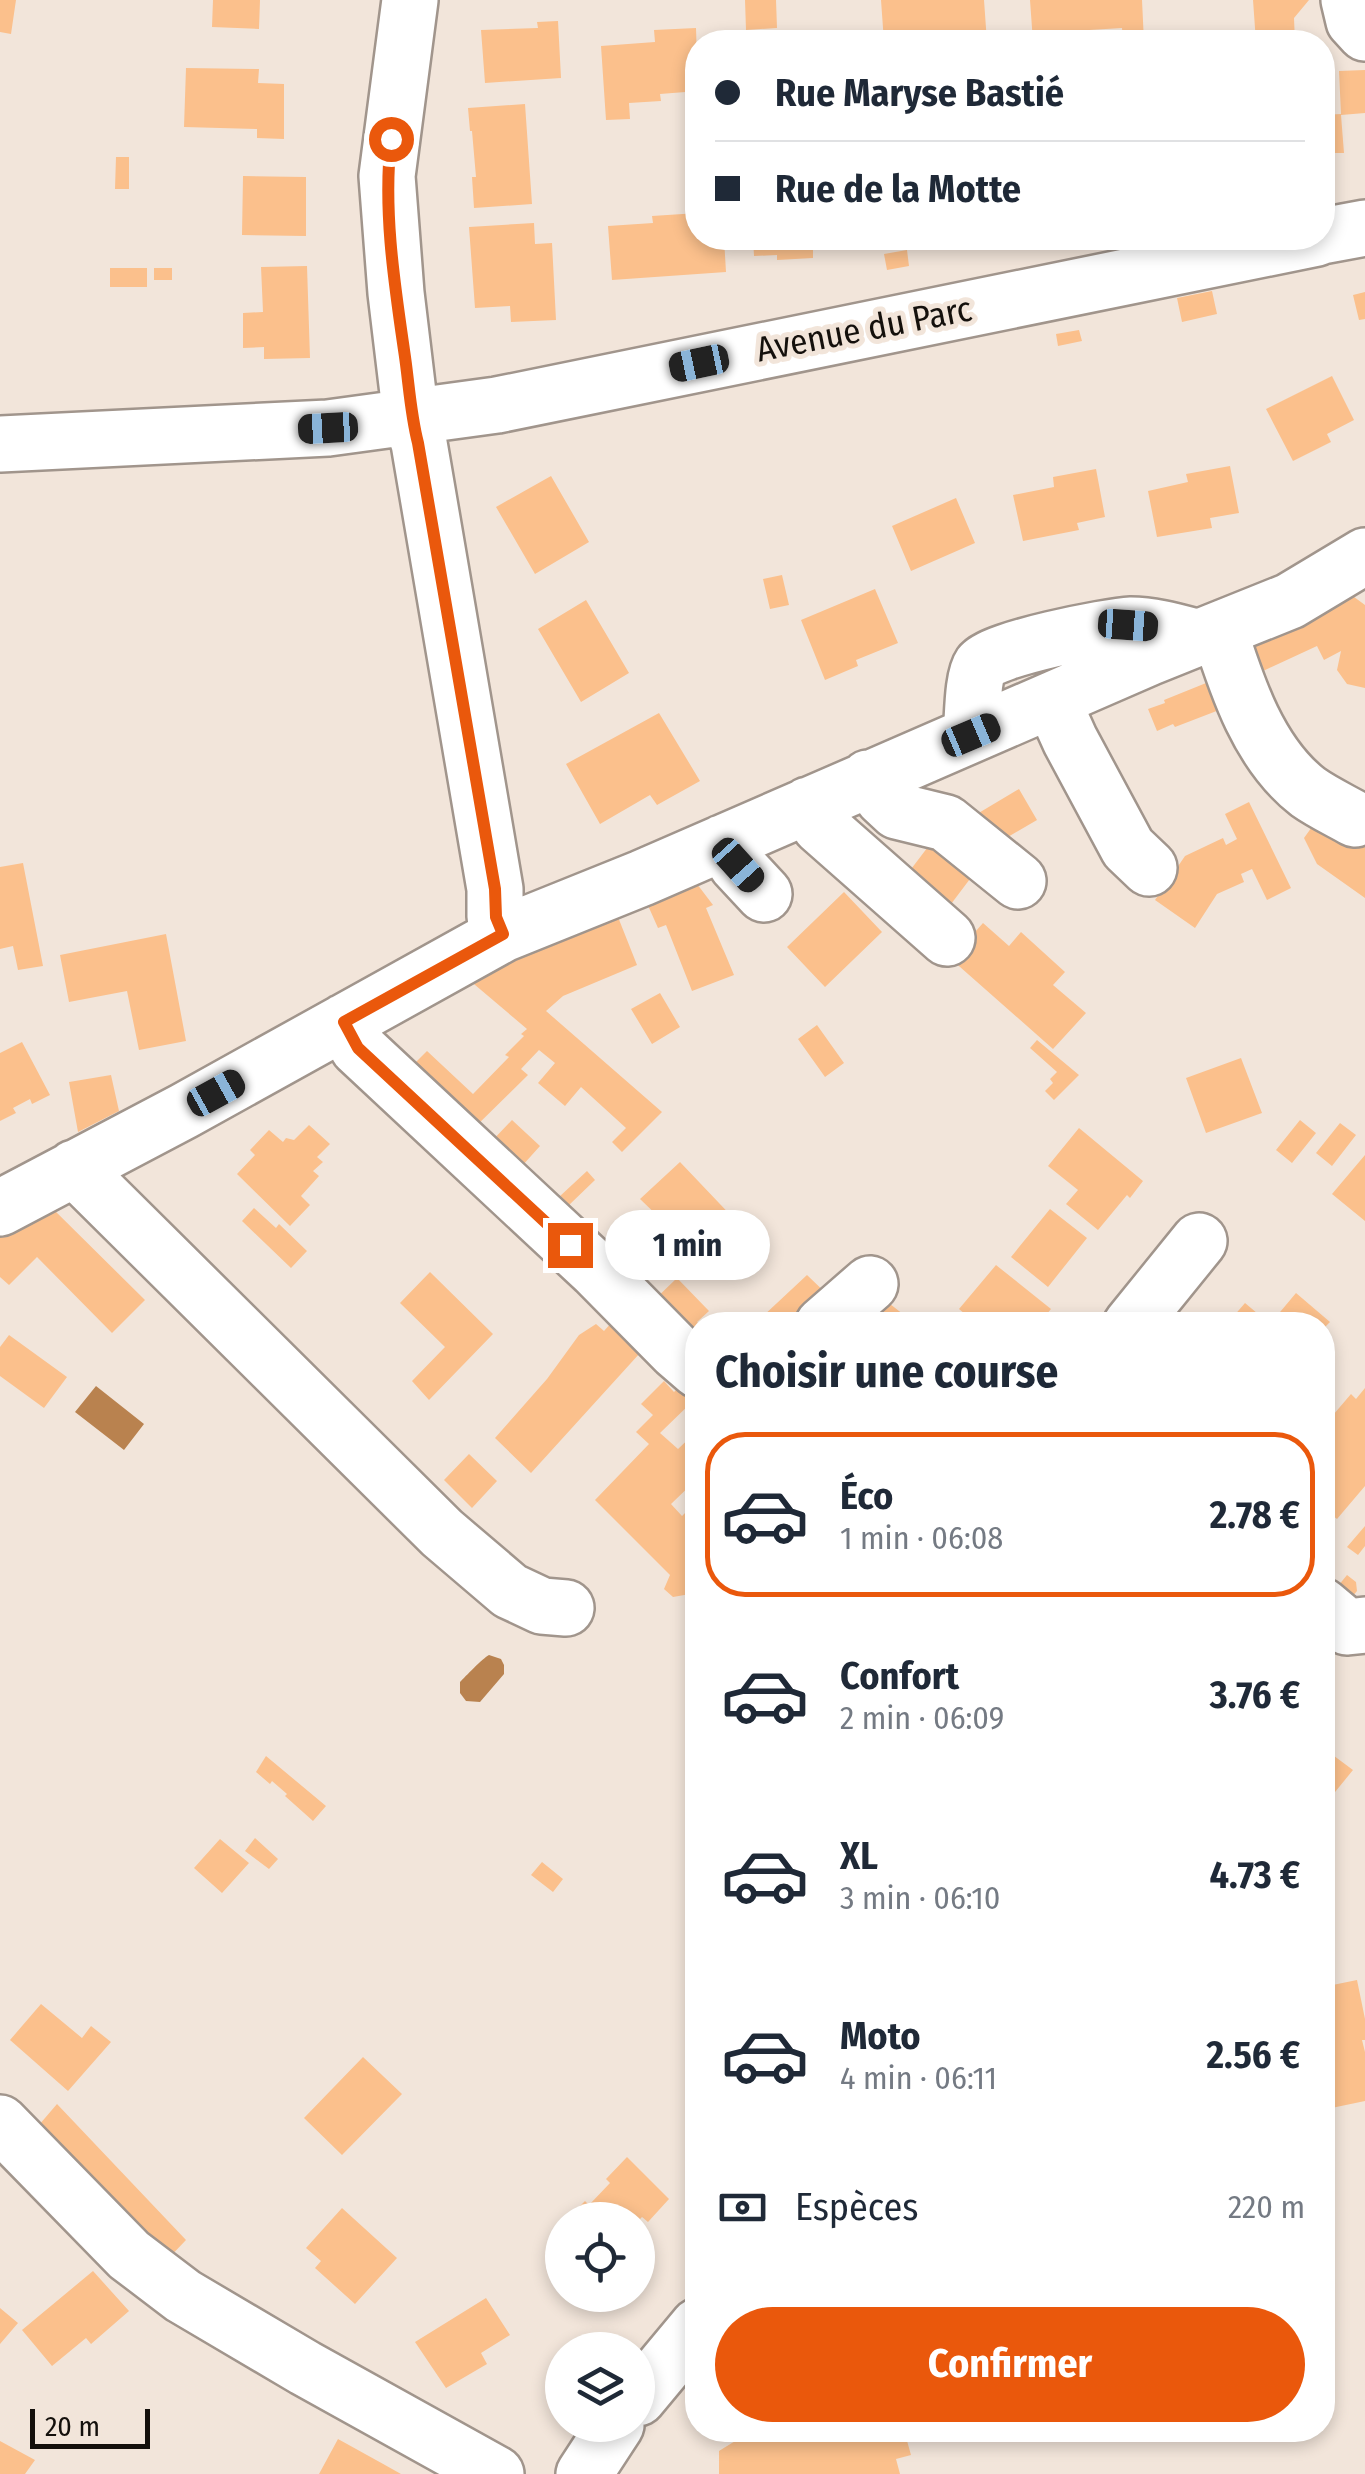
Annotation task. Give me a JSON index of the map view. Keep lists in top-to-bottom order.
{
  "streets": {
    "street": ["Avenue du Parc"]
  },
  "scale_bar": "20 m",
  "page": {
    "banner": ["Rue Maryse Bastié", "Rue de la Motte"],
    "bubble": "1 min",
    "heading": "Choisir une course",
    "list": [
      {
        "name": "Éco",
        "note": "1 min · 06:08",
        "value": "2.78 €"
      },
      {
        "name": "Confort",
        "note": "2 min · 06:09",
        "value": "3.76 €"
      },
      {
        "name": "XL",
        "note": "3 min · 06:10",
        "value": "4.73 €"
      },
      {
        "name": "Moto",
        "note": "4 min · 06:11",
        "value": "2.56 €"
      }
    ],
    "pay": ["Espèces", "220 m"],
    "buttons": "Confirmer",
    "scale": "20 m"
  }
}
